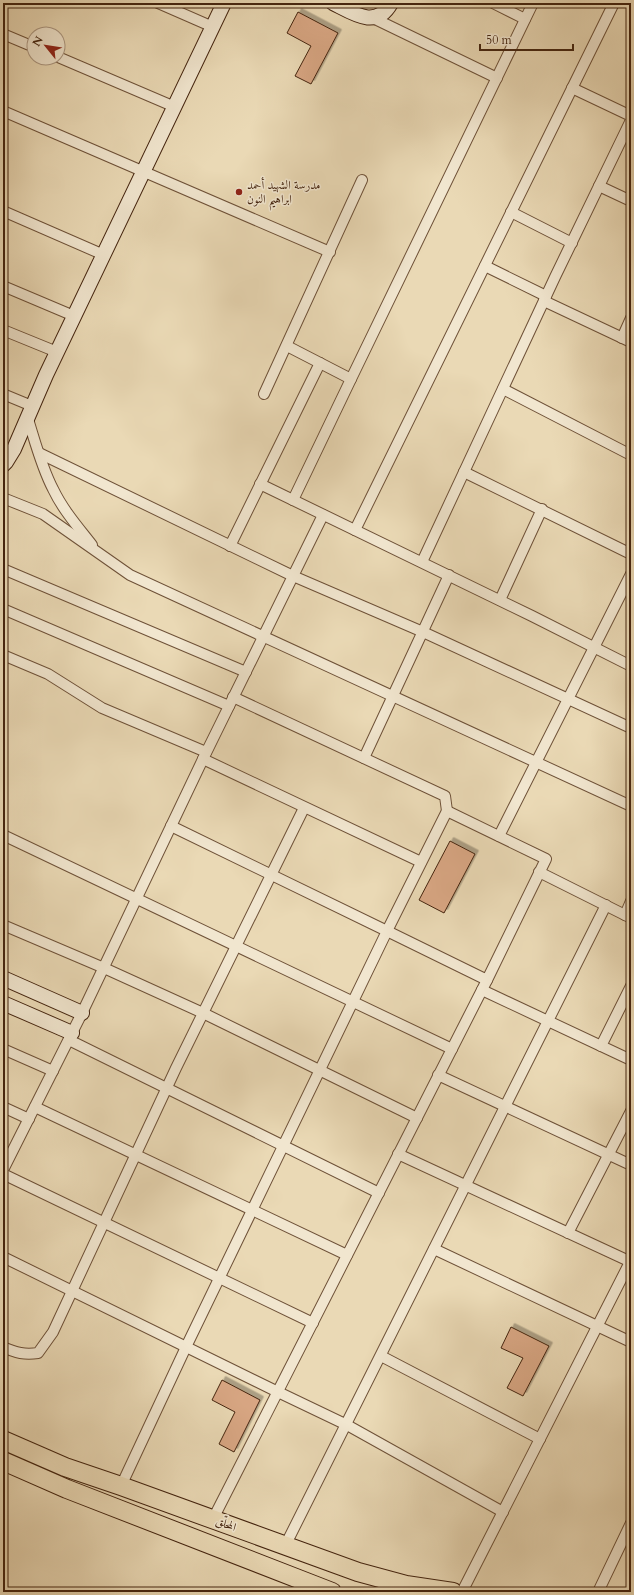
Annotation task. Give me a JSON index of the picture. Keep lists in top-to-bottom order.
{
  "streets": {
    "highway": ["المحلّق"]
  },
  "places": ["مدرسة الشهيد أحمد ابراهيم النون"],
  "scale_bar": "50 m",
  "north": "top left"
}
